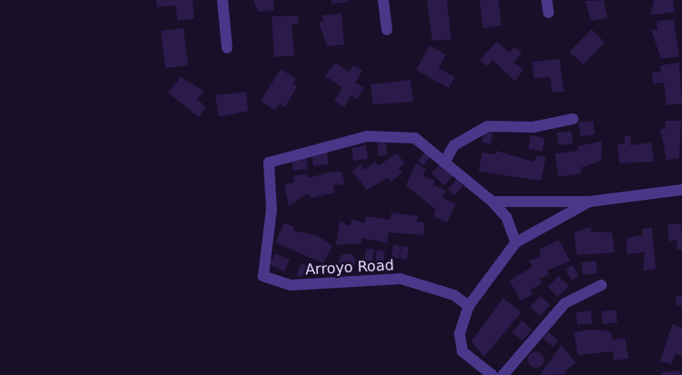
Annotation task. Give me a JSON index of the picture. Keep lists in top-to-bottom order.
{
  "streets": {
    "street": ["Arroyo Road"]
  }
}
